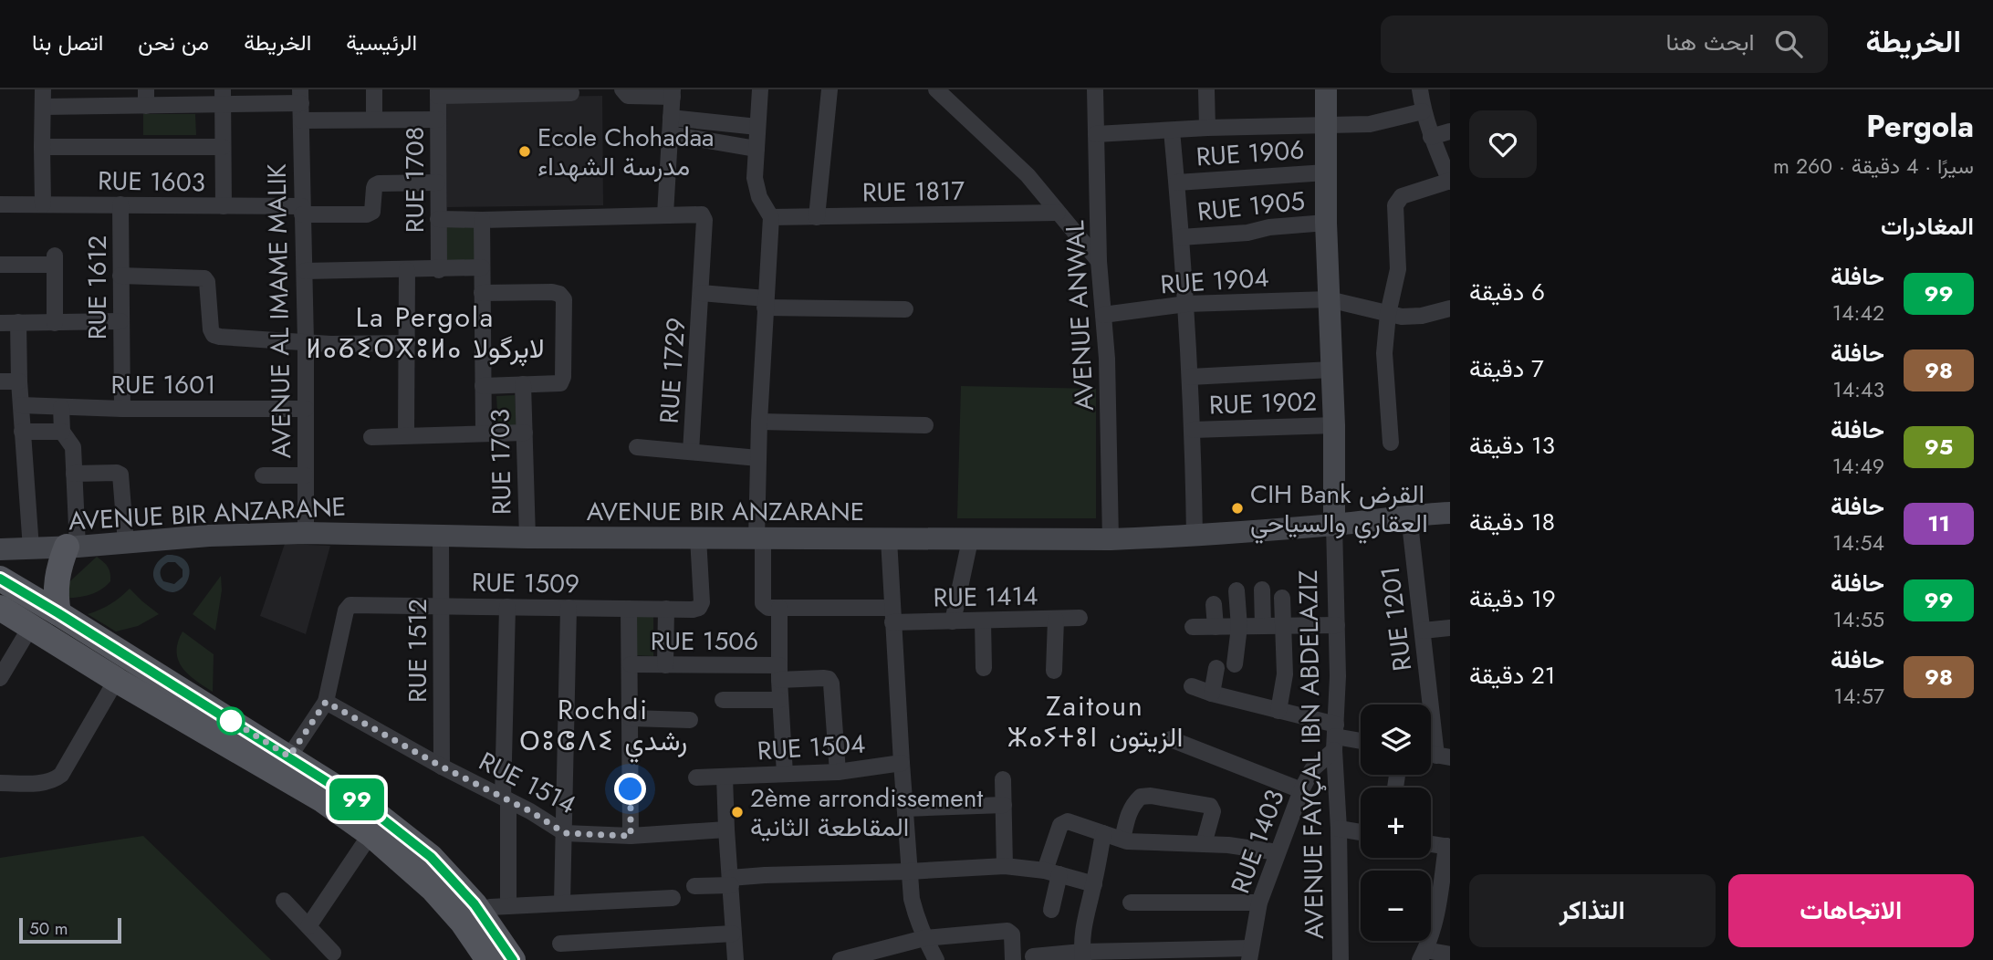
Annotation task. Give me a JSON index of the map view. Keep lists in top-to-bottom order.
{
  "streets": {
    "street": [
      "RUE 1906",
      "RUE 1708",
      "RUE 1603",
      "RUE 1817",
      "RUE 1905",
      "RUE 1904",
      "RUE 1612",
      "AVENUE AL IMAME MALIK",
      "AVENUE ANWAL",
      "RUE 1729",
      "RUE 1601",
      "RUE 1902",
      "RUE 1703",
      "AVENUE BIR ANZARANE",
      "RUE 1509",
      "RUE 1414",
      "RUE 1201",
      "RUE 1506",
      "RUE 1512",
      "RUE 1504",
      "AVENUE FAYÇAL IBN ABDELAZIZ",
      "RUE 1514",
      "RUE 1403"
    ]
  },
  "crossings": [
    ["RUE 1906", "AVENUE FAYÇAL IBN ABDELAZIZ"],
    ["RUE 1708", "RUE 1603"],
    ["RUE 1603", "RUE 1612"],
    ["RUE 1603", "AVENUE AL IMAME MALIK"],
    ["RUE 1905", "AVENUE FAYÇAL IBN ABDELAZIZ"],
    ["RUE 1904", "AVENUE ANWAL"],
    ["RUE 1904", "AVENUE FAYÇAL IBN ABDELAZIZ"],
    ["RUE 1612", "RUE 1601"],
    ["AVENUE AL IMAME MALIK", "RUE 1601"],
    ["AVENUE AL IMAME MALIK", "AVENUE BIR ANZARANE"],
    ["AVENUE ANWAL", "AVENUE BIR ANZARANE"],
    ["RUE 1902", "AVENUE FAYÇAL IBN ABDELAZIZ"],
    ["RUE 1703", "AVENUE BIR ANZARANE"],
    ["AVENUE BIR ANZARANE", "RUE 1509"],
    ["AVENUE BIR ANZARANE", "RUE 1201"],
    ["AVENUE BIR ANZARANE", "RUE 1512"],
    ["AVENUE BIR ANZARANE", "AVENUE FAYÇAL IBN ABDELAZIZ"],
    ["RUE 1509", "RUE 1512"],
    ["RUE 1509", "RUE 1514"],
    ["RUE 1506", "RUE 1504"],
    ["RUE 1512", "RUE 1514"],
    ["RUE 1504", "RUE 1514"],
    ["AVENUE FAYÇAL IBN ABDELAZIZ", "RUE 1403"]
  ],
  "districts": ["La Pergola ⵍⴰⵒⵉⵔⴳⵓⵍⴰ لاپرگولا", "Zaitoun ⵣⴰⵢⵜⵓⵏ الزيتون", "Rochdi ⵔⵓⵛⴷⵉ رشدي"],
  "places": ["Ecole Chohadaa مدرسة الشهداء", "CIH Bank القرض العقاري والسياحي", "2ème arrondissement المقاطعة الثانية"],
  "lines": ["bus line 99"],
  "scale_bar": "50 m",
  "page": {
    "header": "الخريطة",
    "search": "ابحث هنا",
    "nav": [
      "الرئيسية",
      "الخريطة",
      "من نحن",
      "اتصل بنا"
    ],
    "heading": [
      ["Pergola", "سيرًا · 4 دقيقة · 260 m"],
      "المغادرات"
    ],
    "on_map": "99",
    "list": [
      {
        "mark": "99",
        "name": "حافلة",
        "note": "14:42",
        "value": "6 دقيقة"
      },
      {
        "mark": "98",
        "name": "حافلة",
        "note": "14:43",
        "value": "7 دقيقة"
      },
      {
        "mark": "95",
        "name": "حافلة",
        "note": "14:49",
        "value": "13 دقيقة"
      },
      {
        "mark": "11",
        "name": "حافلة",
        "note": "14:54",
        "value": "18 دقيقة"
      },
      {
        "mark": "99",
        "name": "حافلة",
        "note": "14:55",
        "value": "19 دقيقة"
      },
      {
        "mark": "98",
        "name": "حافلة",
        "note": "14:57",
        "value": "21 دقيقة"
      }
    ],
    "map_buttons": ["+", "−"],
    "buttons": ["الاتجاهات", "التذاكر"],
    "scale": "50 m"
  }
}
